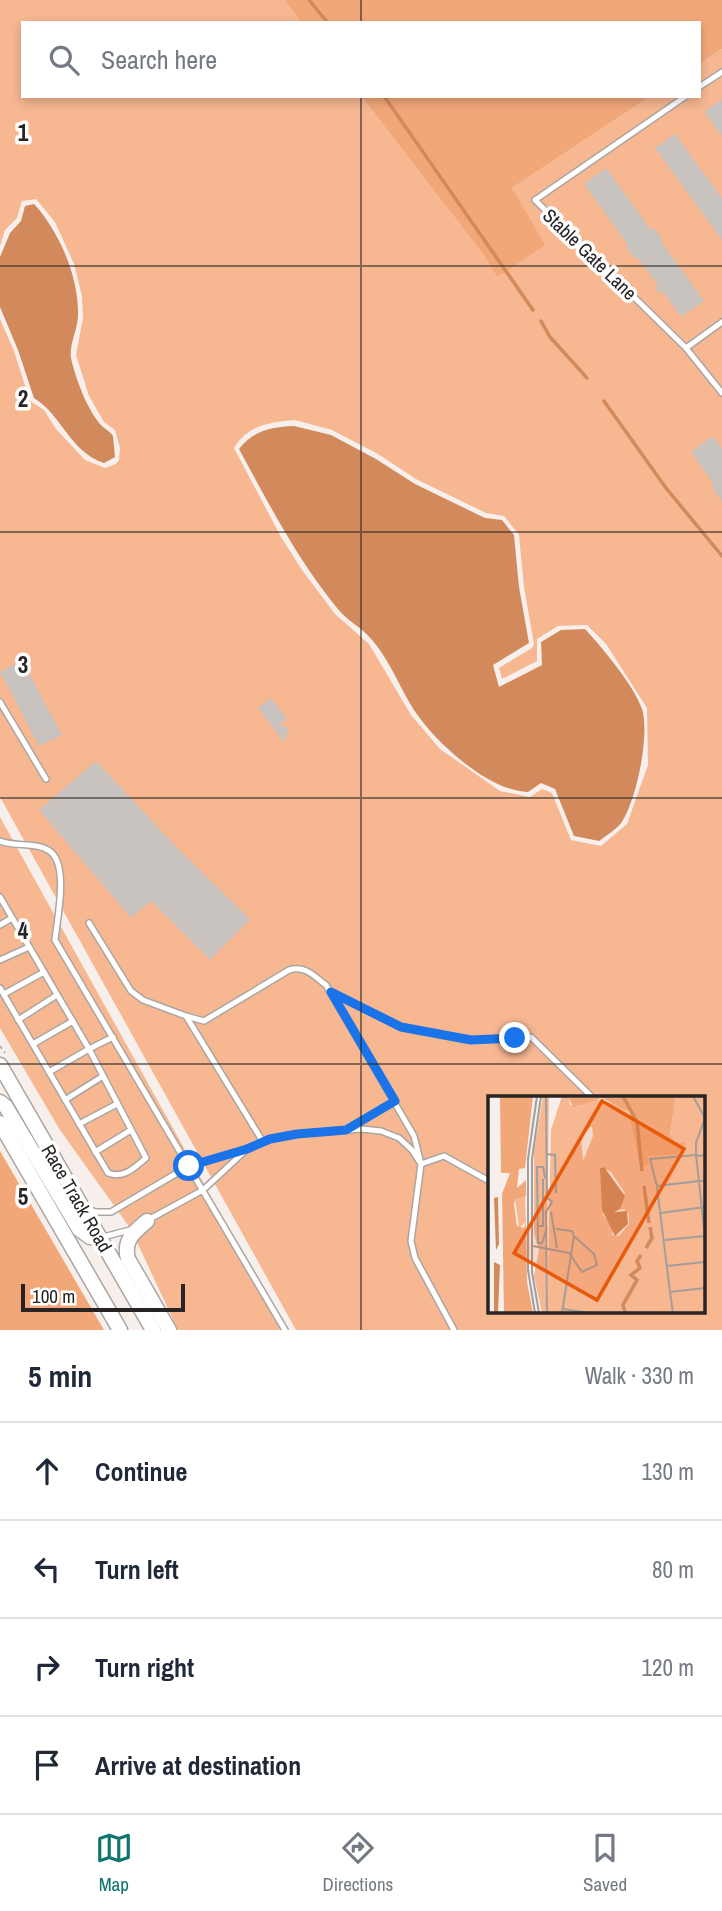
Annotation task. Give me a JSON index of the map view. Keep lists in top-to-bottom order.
{
  "streets": {
    "main road": ["Race Track Road"],
    "lane": ["Stable Gate Lane"]
  },
  "scale_bar": "100 m",
  "page": {
    "search": "Search here",
    "scale": "100 m",
    "heading": ["5 min", "Walk · 330 m"],
    "list": [
      ["Continue", "130 m"],
      ["Turn left", "80 m"],
      ["Turn right", "120 m"],
      "Arrive at destination"
    ],
    "nav": ["Map", "Directions", "Saved"]
  },
  "grid": {
    "rows": [
      "1",
      "2",
      "3",
      "4",
      "5"
    ]
  }
}
